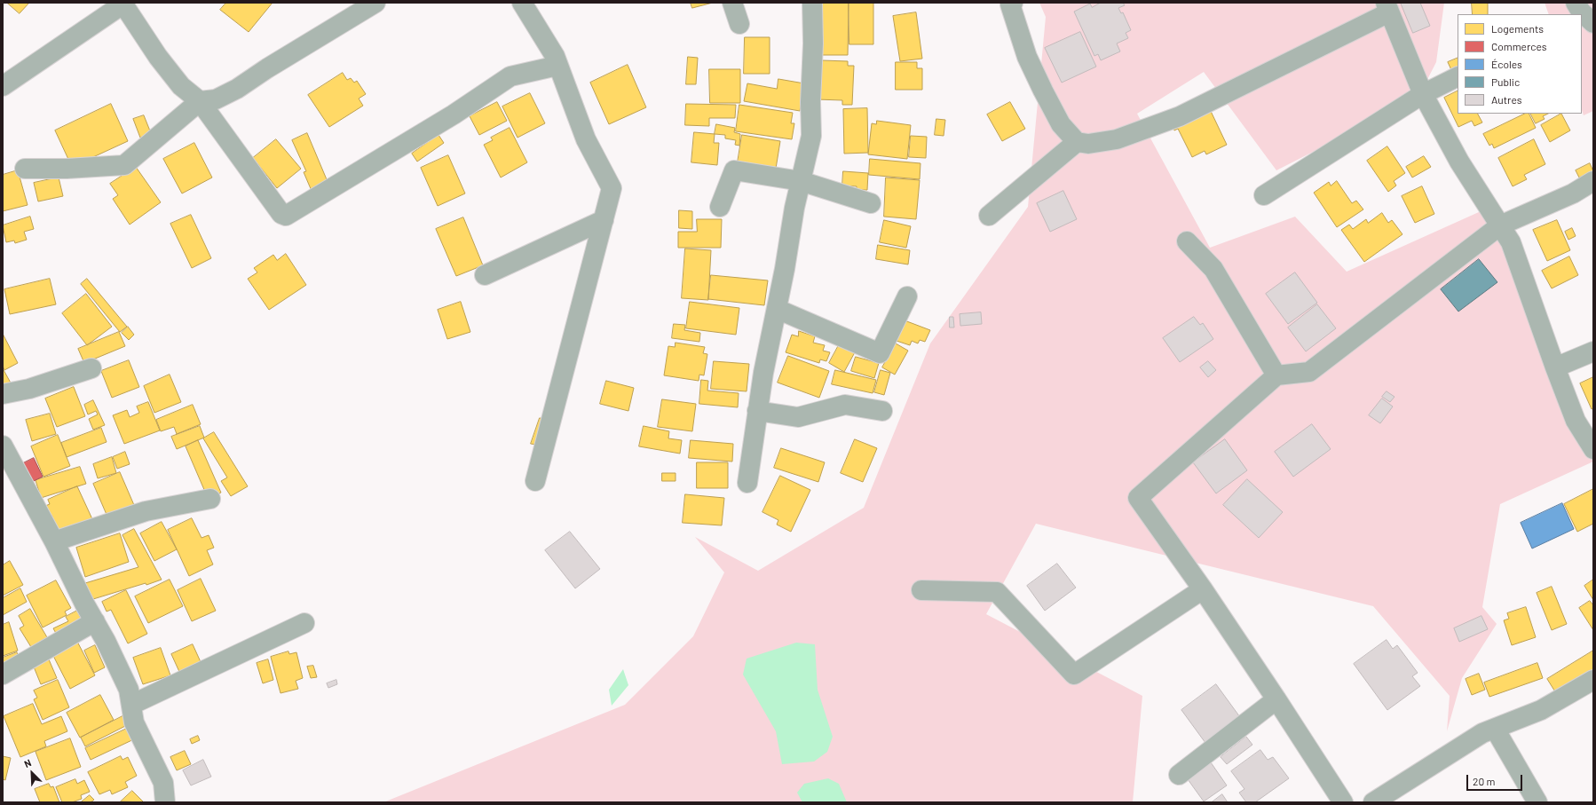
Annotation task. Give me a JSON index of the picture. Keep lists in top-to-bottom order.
{
  "legend": [
    "Logements",
    "Commerces",
    "Écoles",
    "Public",
    "Autres"
  ],
  "scale_bar": "20 m",
  "north": "top left"
}
